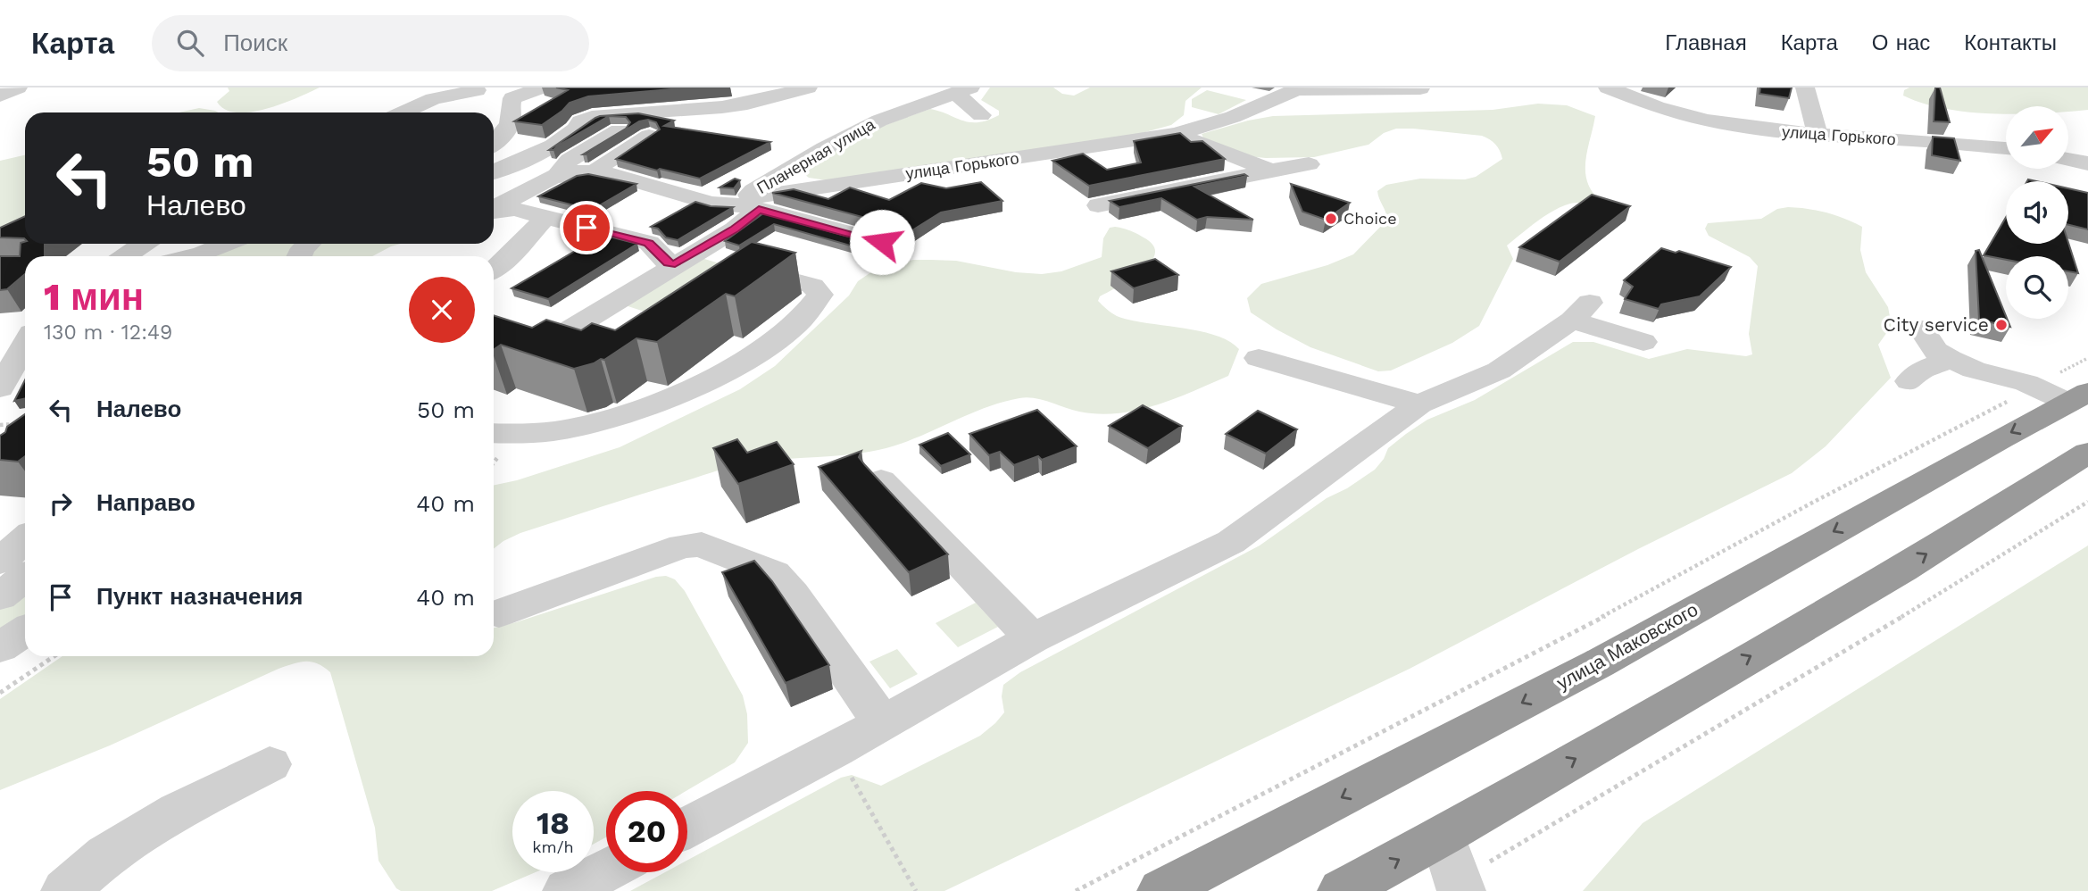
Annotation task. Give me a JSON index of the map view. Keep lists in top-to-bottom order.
{
  "streets": {
    "highway": ["улица Маковского"],
    "street": ["улица Горького", "Планерная улица"]
  },
  "crossings": [
    ["улица Горького", "Планерная улица"]
  ],
  "places": ["Choice", "City service"],
  "north": "top right",
  "page": {
    "header": "Карта",
    "search": "Поиск",
    "nav": [
      "Главная",
      "Карта",
      "О нас",
      "Контакты"
    ],
    "turn": ["50 m", "Налево"],
    "heading": ["1 мин", "130 m · 12:49"],
    "list": [
      {
        "name": "Налево",
        "value": "50 m"
      },
      {
        "name": "Направо",
        "value": "40 m"
      },
      {
        "name": "Пункт назначения",
        "value": "40 m"
      }
    ],
    "speed": "18 km/h",
    "limit": "20"
  }
}
